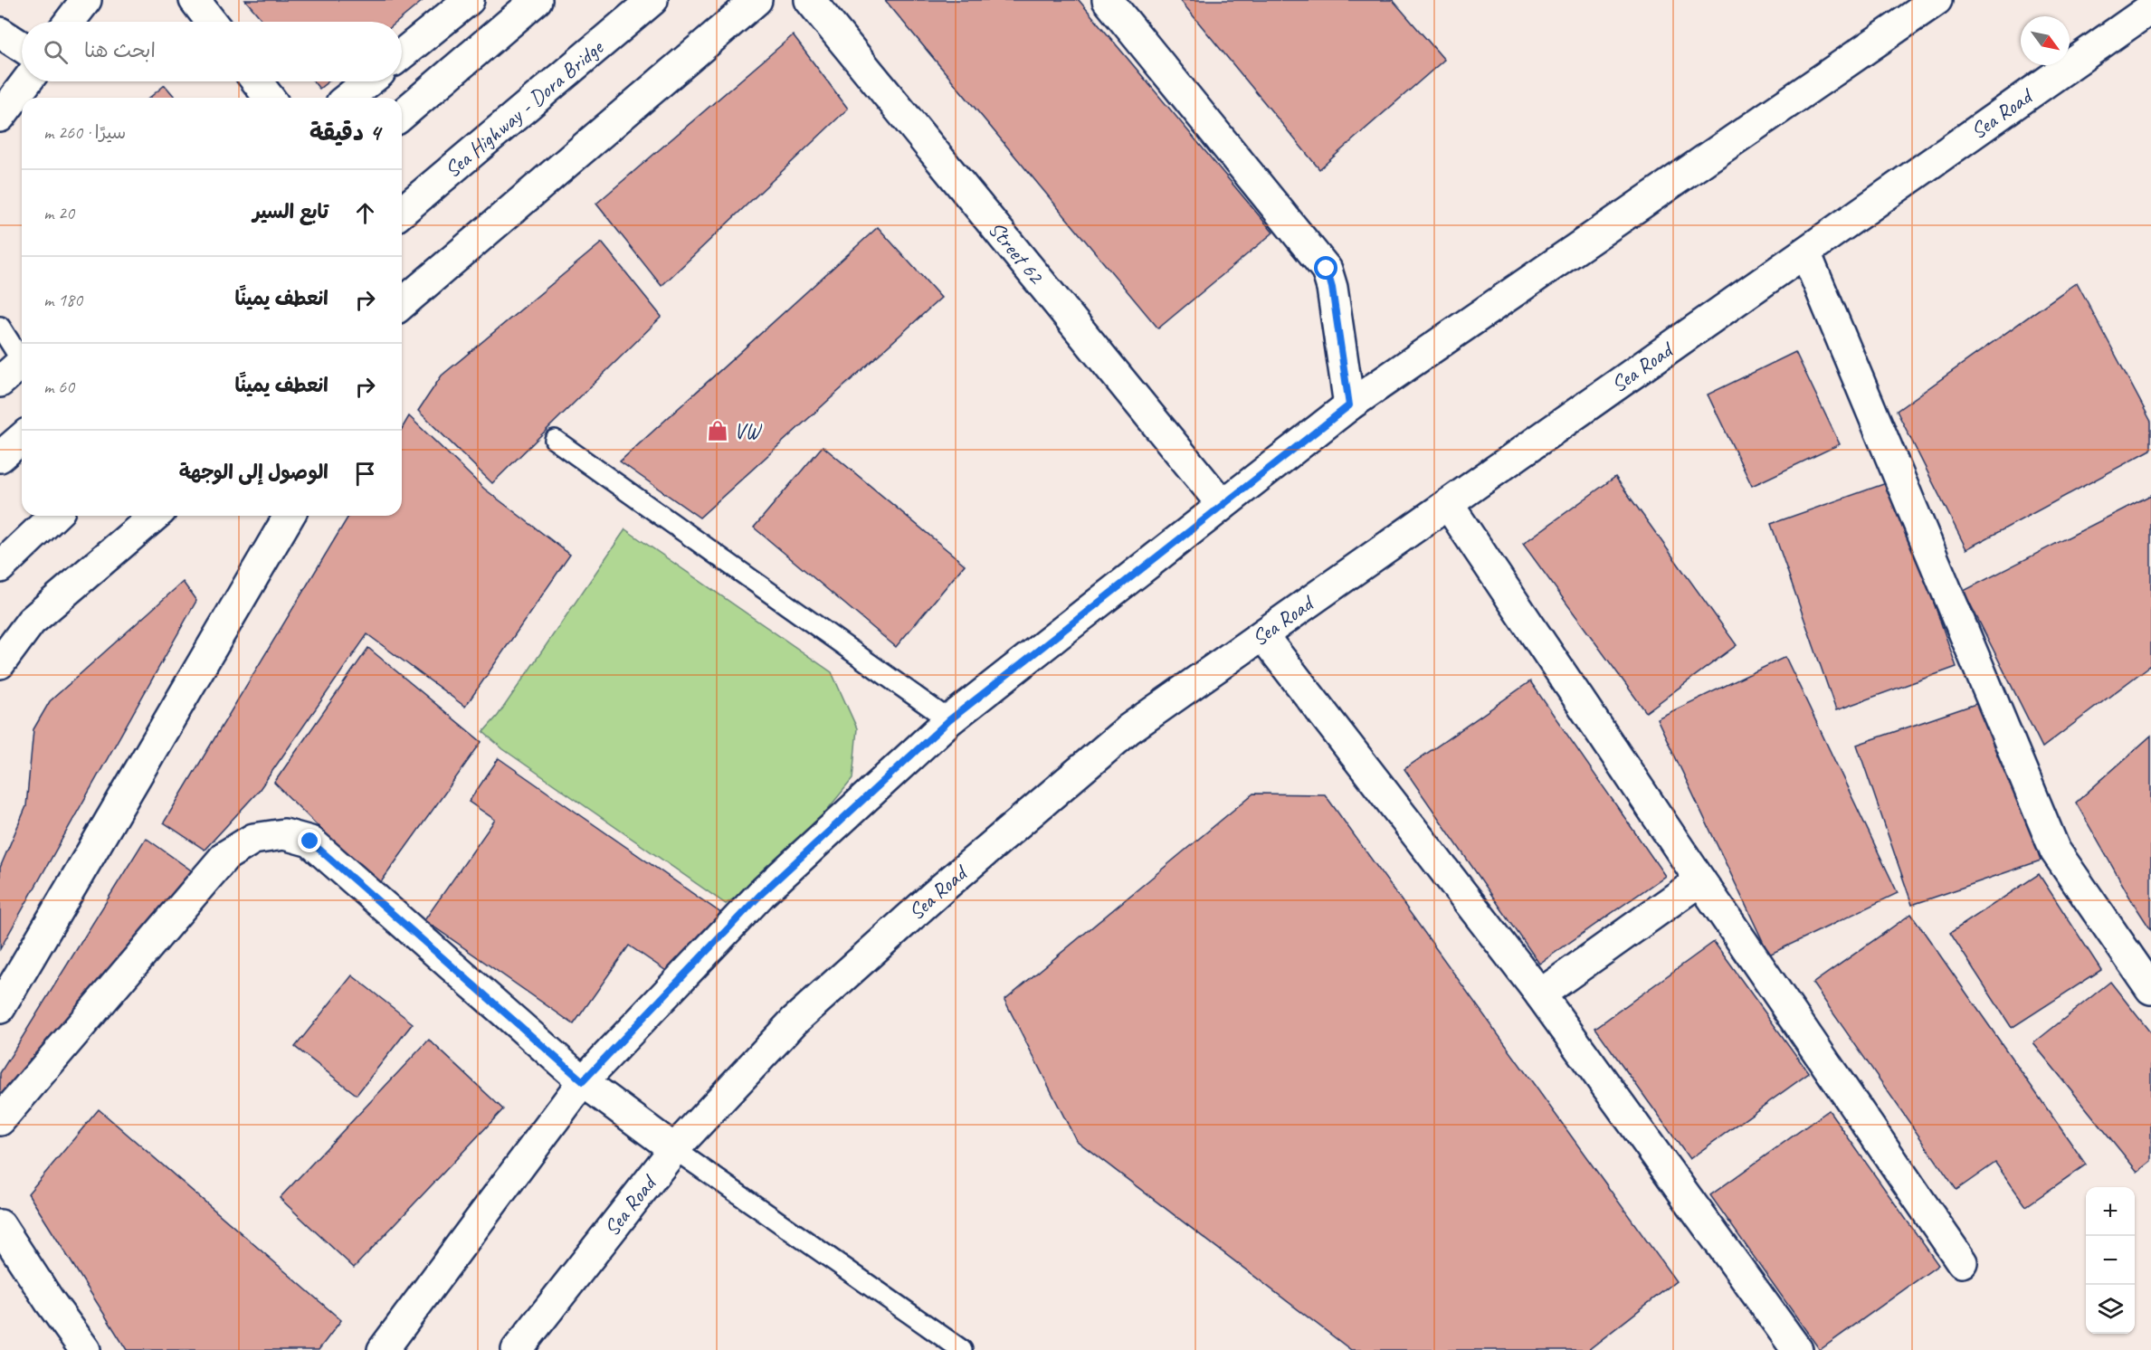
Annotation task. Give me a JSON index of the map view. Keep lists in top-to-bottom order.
{
  "streets": {
    "main road": ["Sea Highway - Dora Bridge", "Sea Road", "Street 62"]
  },
  "places": {
    "shop": ["VW"]
  },
  "north": "bottom right",
  "page": {
    "search": "ابحث هنا",
    "heading": ["4 دقيقة", "سيرًا · 260 m"],
    "list": [
      ["تابع السير", "20 m"],
      ["انعطف يمينًا", "180 m"],
      ["انعطف يمينًا", "60 m"],
      "الوصول إلى الوجهة"
    ],
    "map_buttons": ["+", "−"]
  }
}
